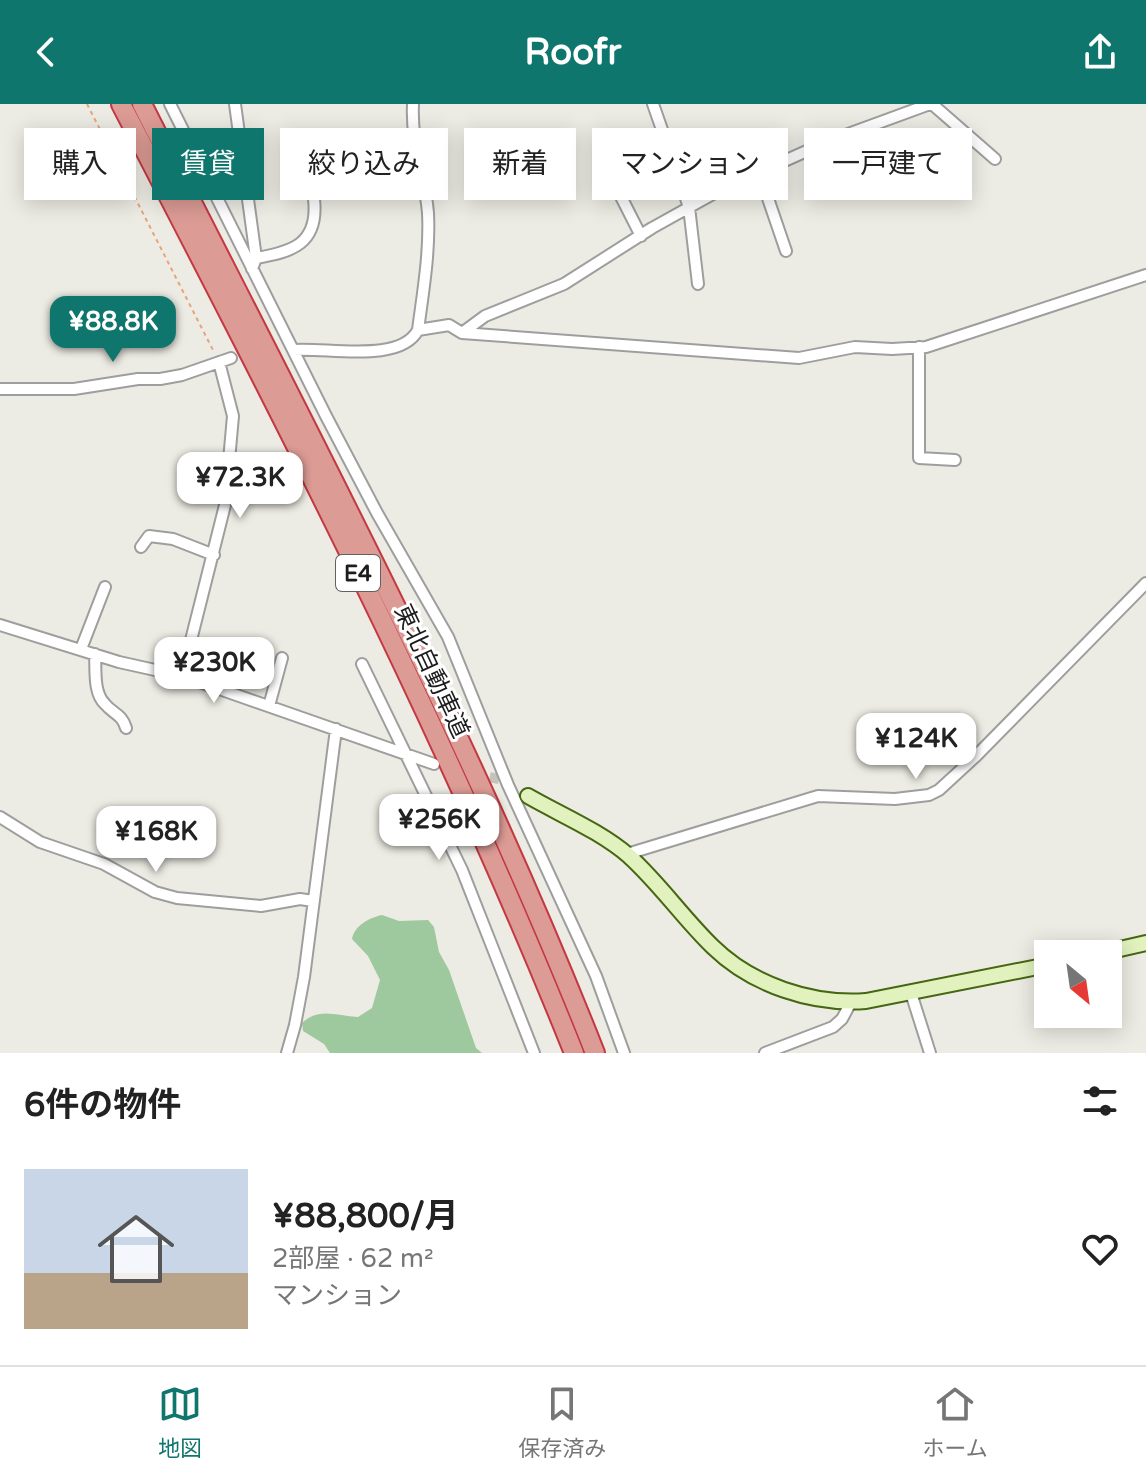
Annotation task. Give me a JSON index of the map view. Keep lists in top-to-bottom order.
{
  "streets": {
    "highway": ["E4", "東北自動車道"]
  },
  "north": "bottom right",
  "page": {
    "header": "Roofr",
    "chip": [
      "購入",
      "賃貸",
      "絞り込み",
      "新着",
      "マンション",
      "一戸建て"
    ],
    "price": [
      "¥88.8K",
      "¥72.3K",
      "¥230K",
      "¥124K",
      "¥256K",
      "¥168K"
    ],
    "heading": "6件の物件",
    "list": [
      {
        "name": "¥88,800/月",
        "note": "2部屋 · 62 m² · マンション"
      }
    ],
    "tabs": ["地図", "保存済み", "ホーム"]
  }
}
